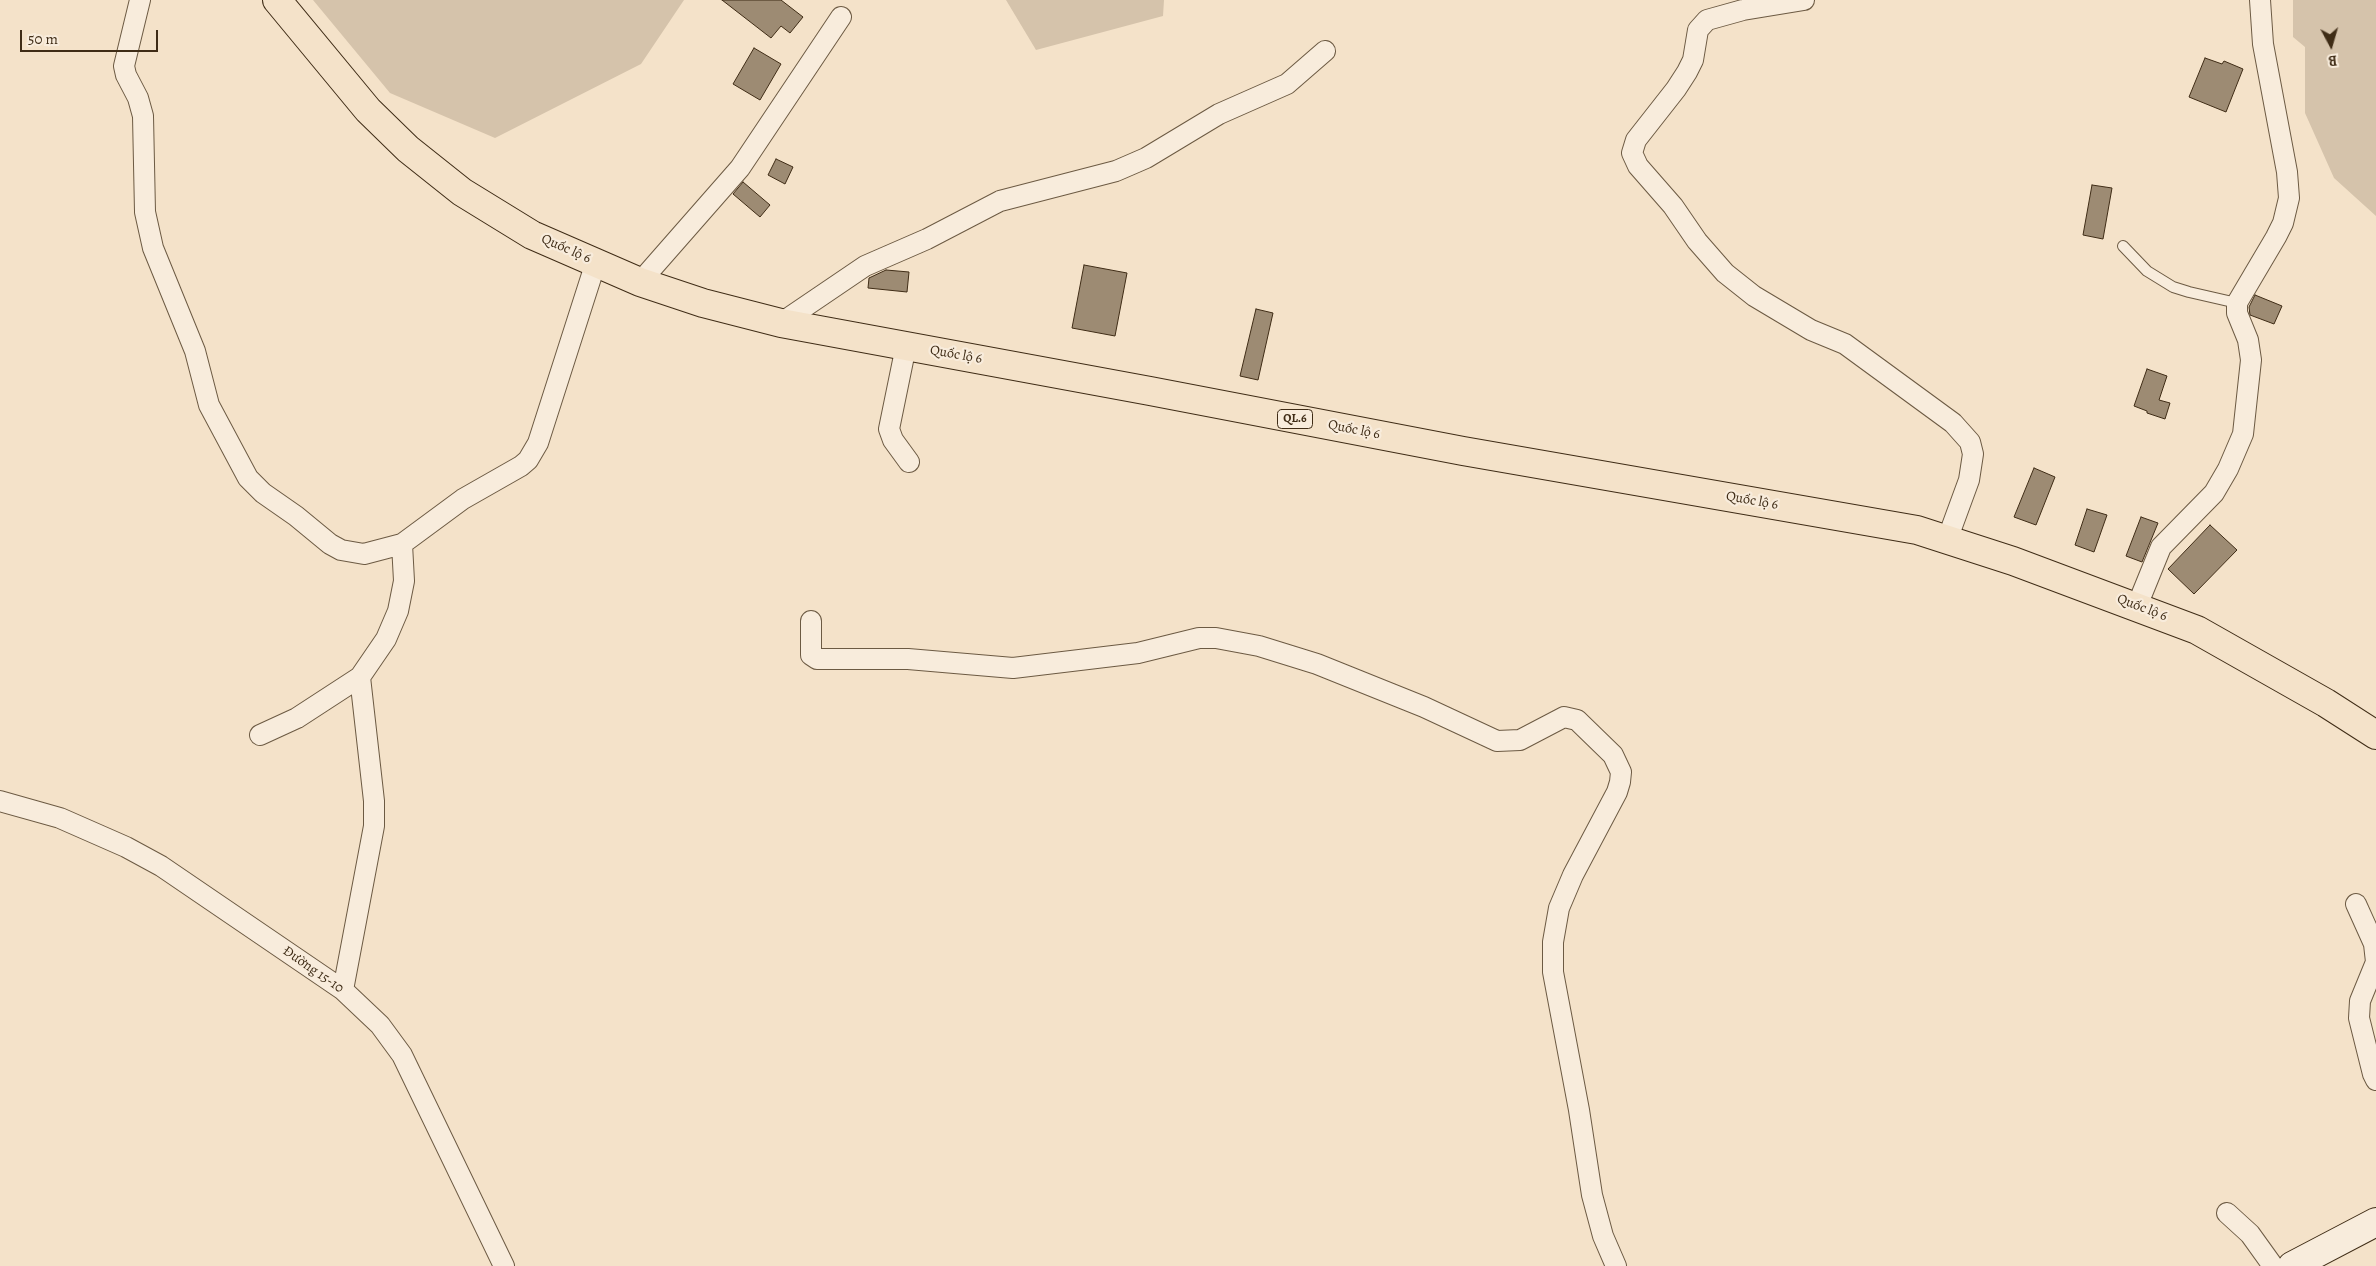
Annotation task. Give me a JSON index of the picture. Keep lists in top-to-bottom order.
{
  "streets": {
    "highway": ["Quốc lộ 6", "QL.6"],
    "street": ["Đường 15-10"]
  },
  "scale_bar": "50 m",
  "north": "bottom"
}
